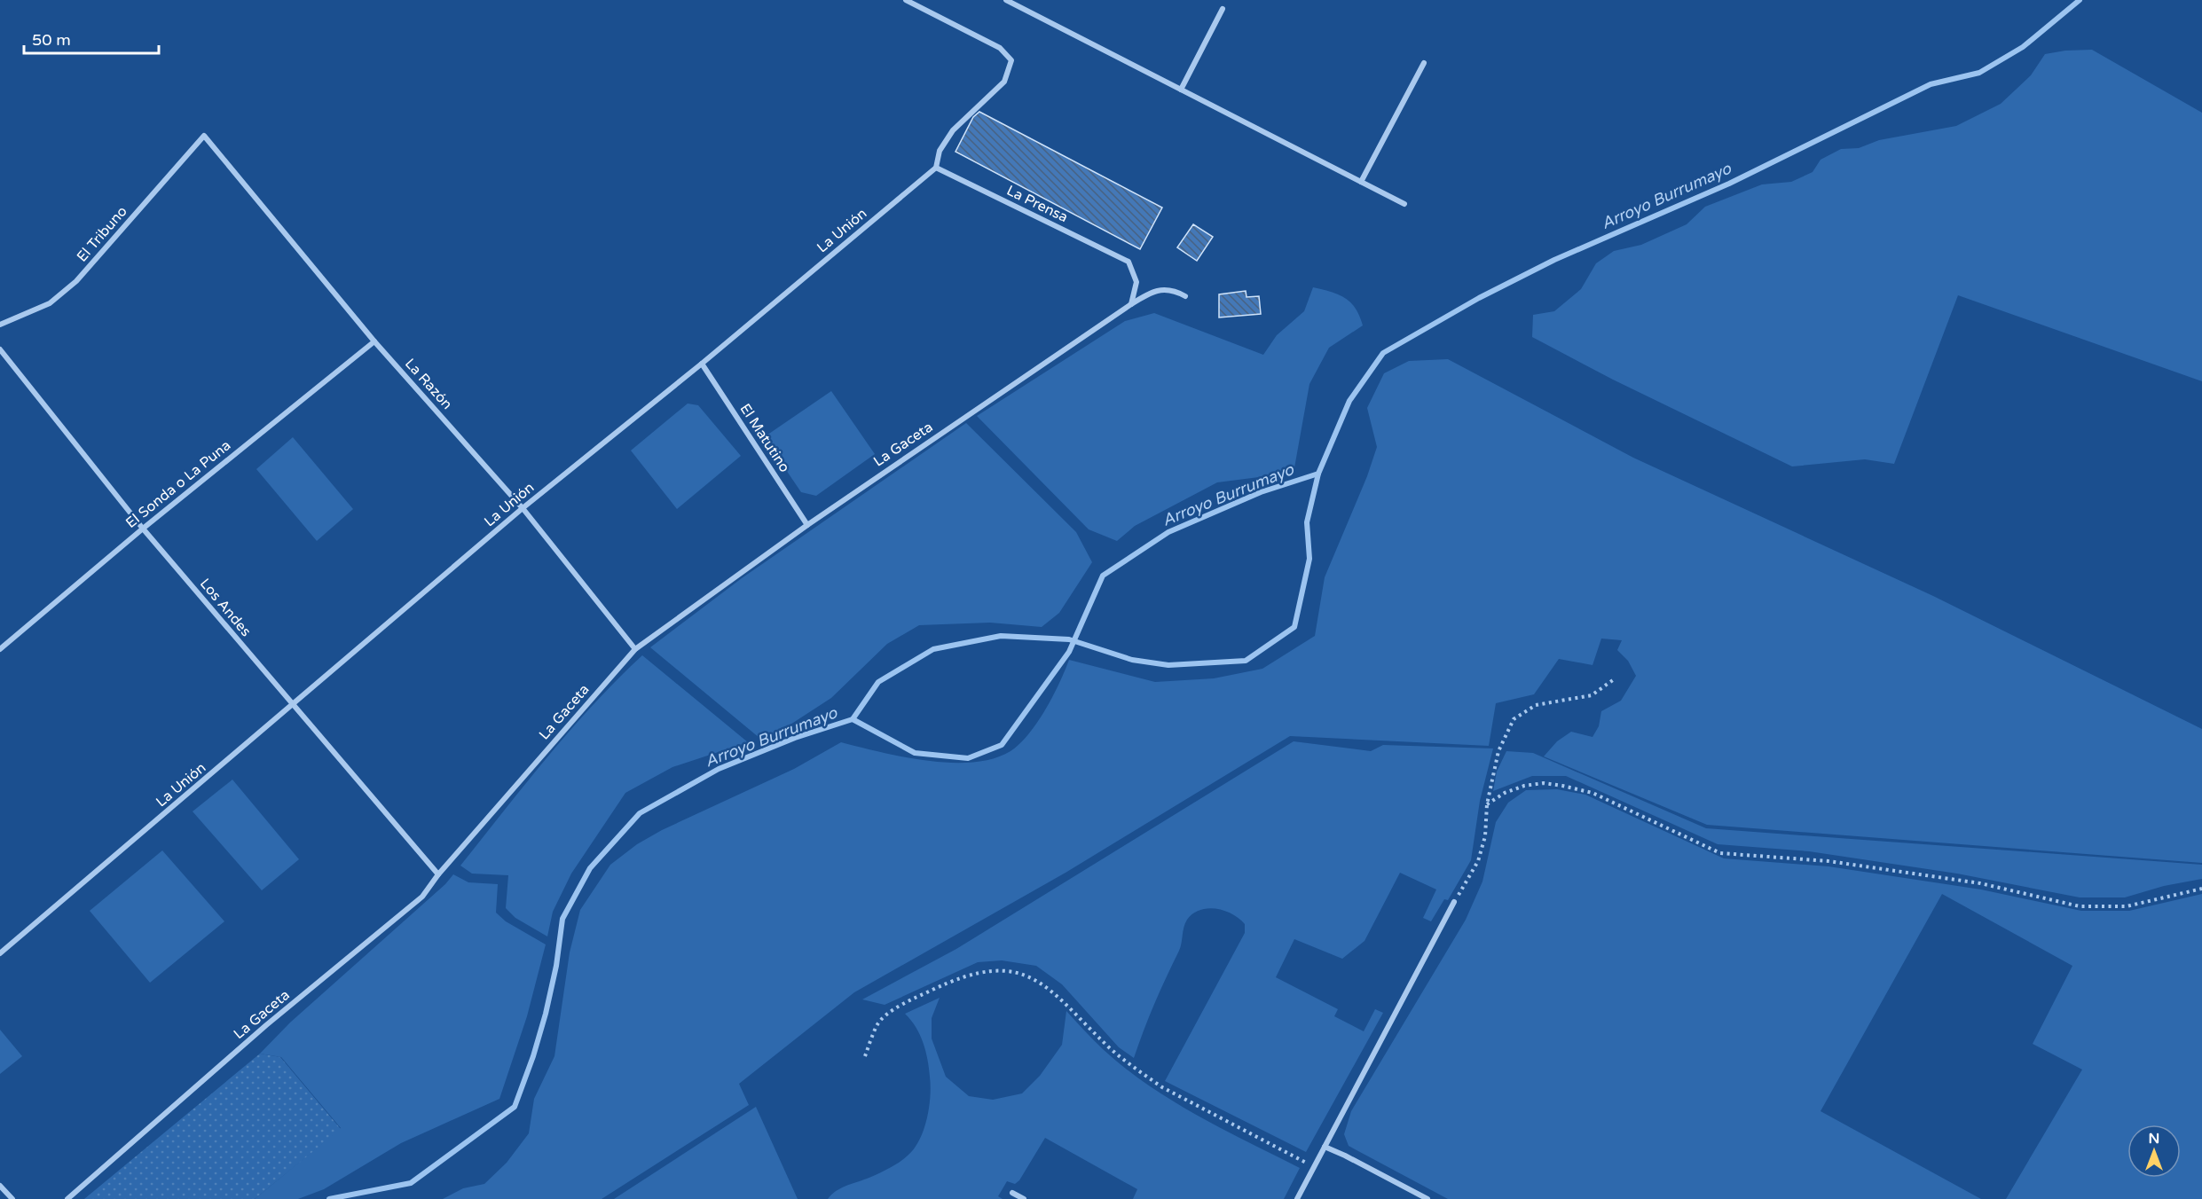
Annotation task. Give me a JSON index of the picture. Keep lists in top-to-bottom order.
{
  "streets": {
    "street": [
      "La Prensa",
      "La Unión",
      "El Tribuno",
      "La Razón",
      "El Matutino",
      "La Gaceta",
      "El Sonda o La Puna",
      "Los Andes"
    ]
  },
  "crossings": [
    ["La Prensa", "La Unión"],
    ["La Prensa", "La Gaceta"],
    ["La Unión", "La Razón"],
    ["La Unión", "El Matutino"],
    ["La Unión", "Los Andes"],
    ["El Tribuno", "La Razón"],
    ["La Razón", "La Gaceta"],
    ["La Razón", "El Sonda o La Puna"],
    ["El Matutino", "La Gaceta"],
    ["La Gaceta", "Los Andes"],
    ["El Sonda o La Puna", "Los Andes"]
  ],
  "water": ["Arroyo Burrumayo"],
  "scale_bar": "50 m",
  "north": "top"
}
